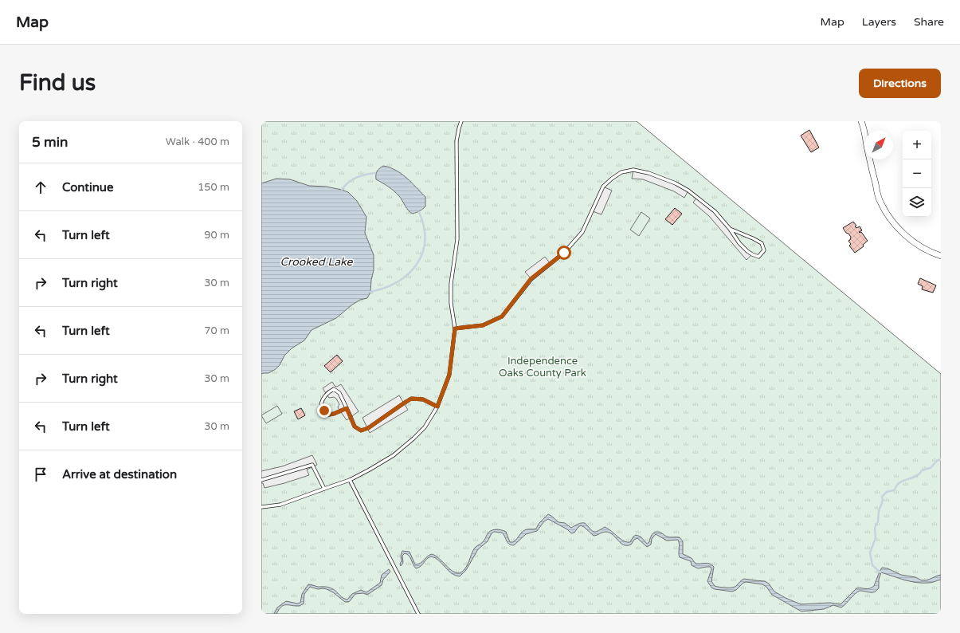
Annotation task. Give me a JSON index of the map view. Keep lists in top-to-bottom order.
{
  "water": ["Crooked Lake"],
  "parks": ["Independence Oaks County Park"],
  "north": "top right",
  "page": {
    "header": "Map",
    "nav": ["Map", "Layers", "Share"],
    "buttons": "Directions",
    "title": "Find us",
    "heading": ["5 min", "Walk · 400 m"],
    "map_buttons": ["+", "−"],
    "list": [
      ["Continue", "150 m"],
      ["Turn left", "90 m"],
      ["Turn right", "30 m"],
      ["Turn left", "70 m"],
      ["Turn right", "30 m"],
      ["Turn left", "30 m"],
      "Arrive at destination"
    ]
  }
}
